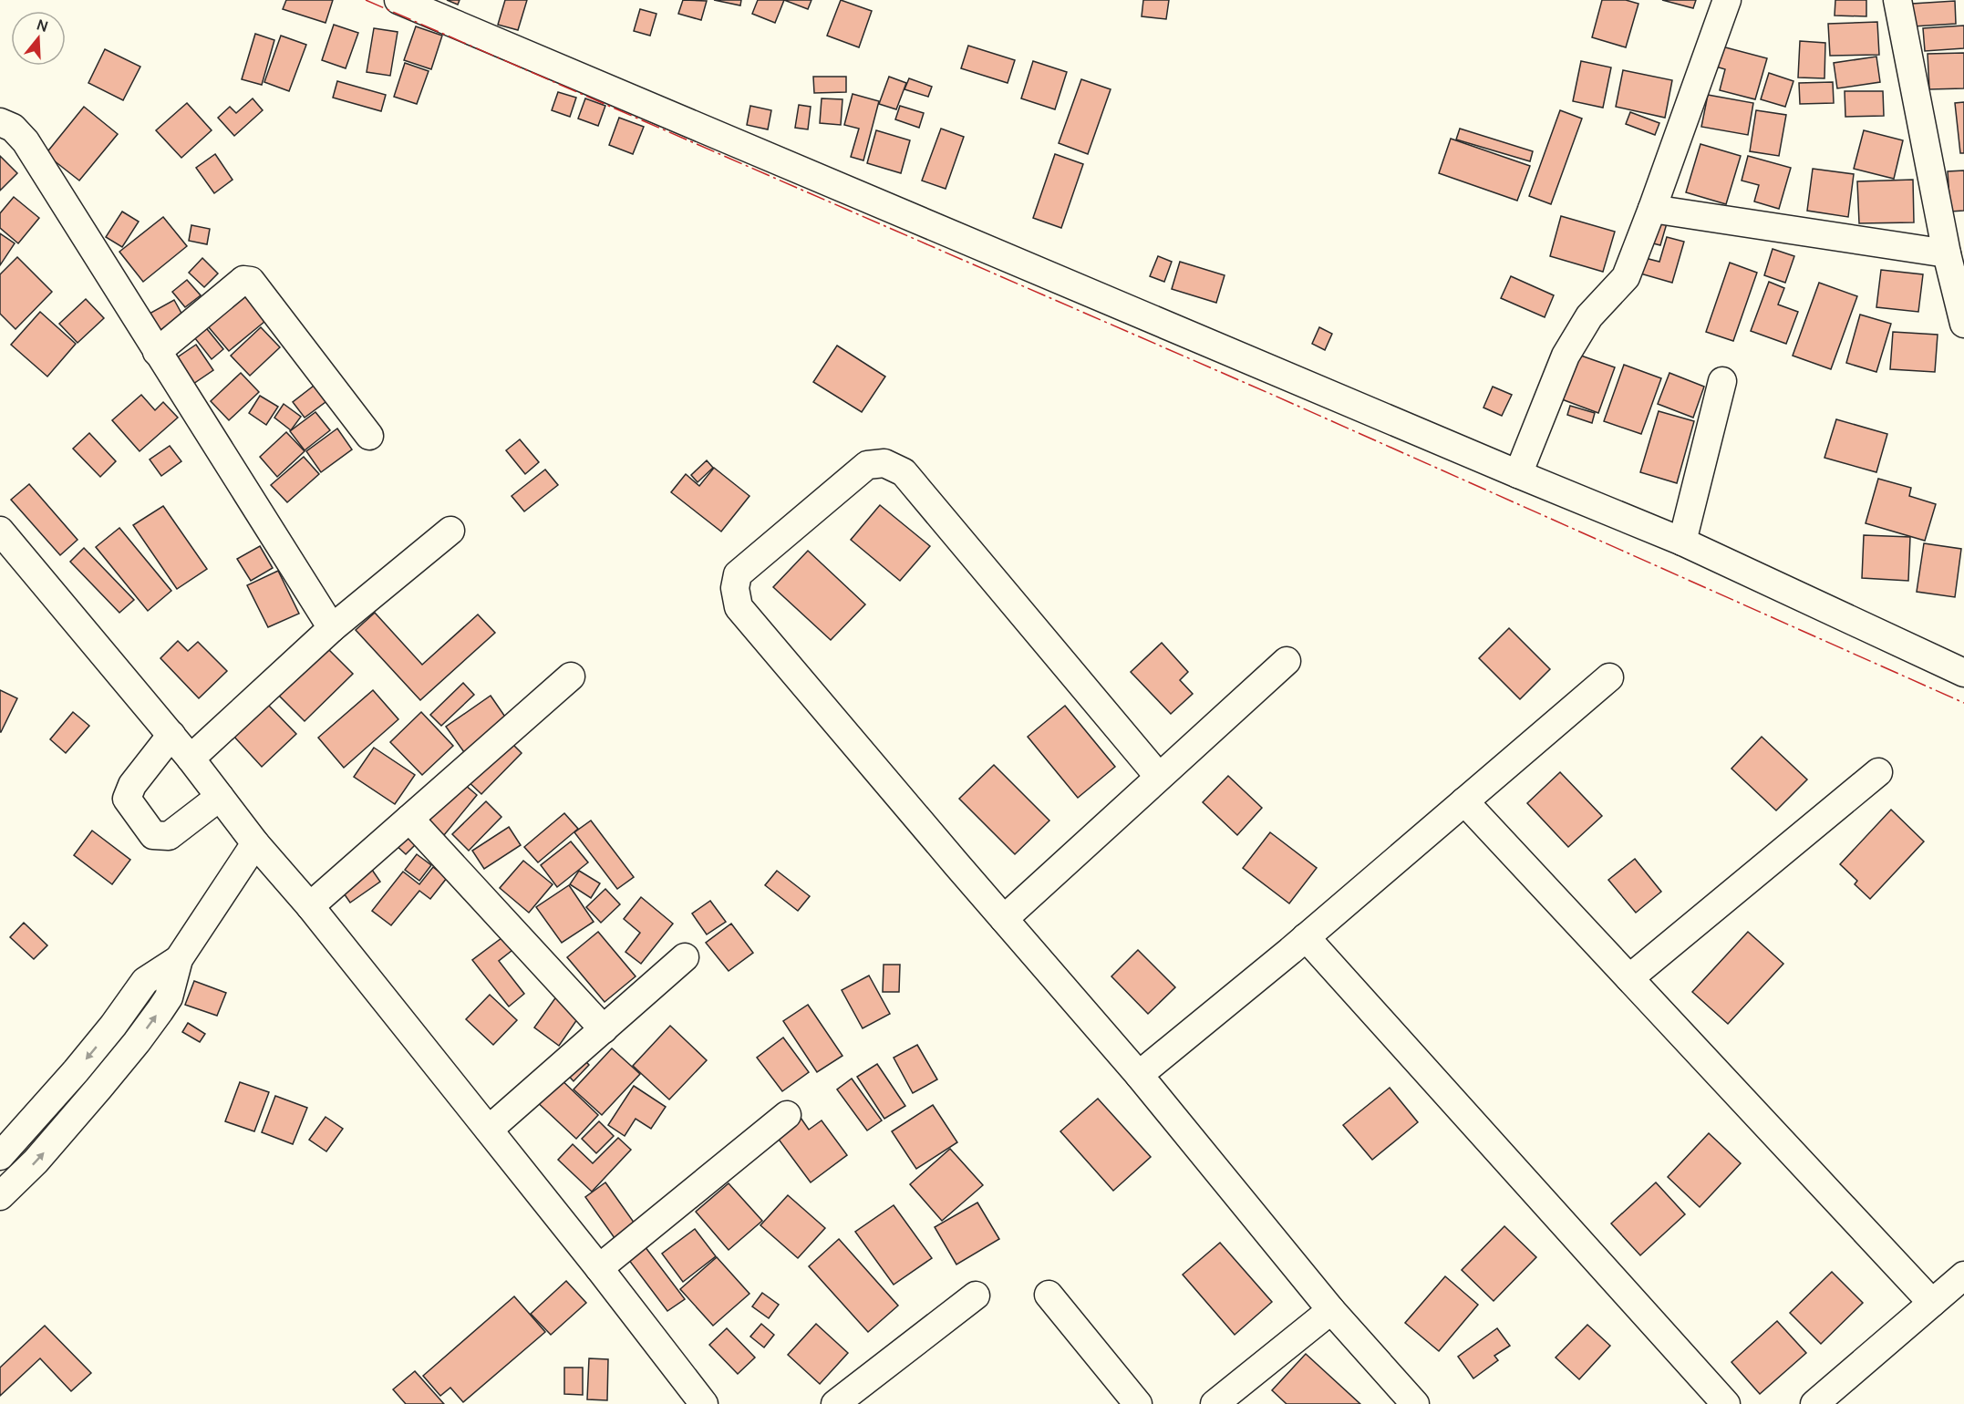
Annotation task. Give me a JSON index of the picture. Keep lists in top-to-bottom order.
{
  "north": "top"
}
